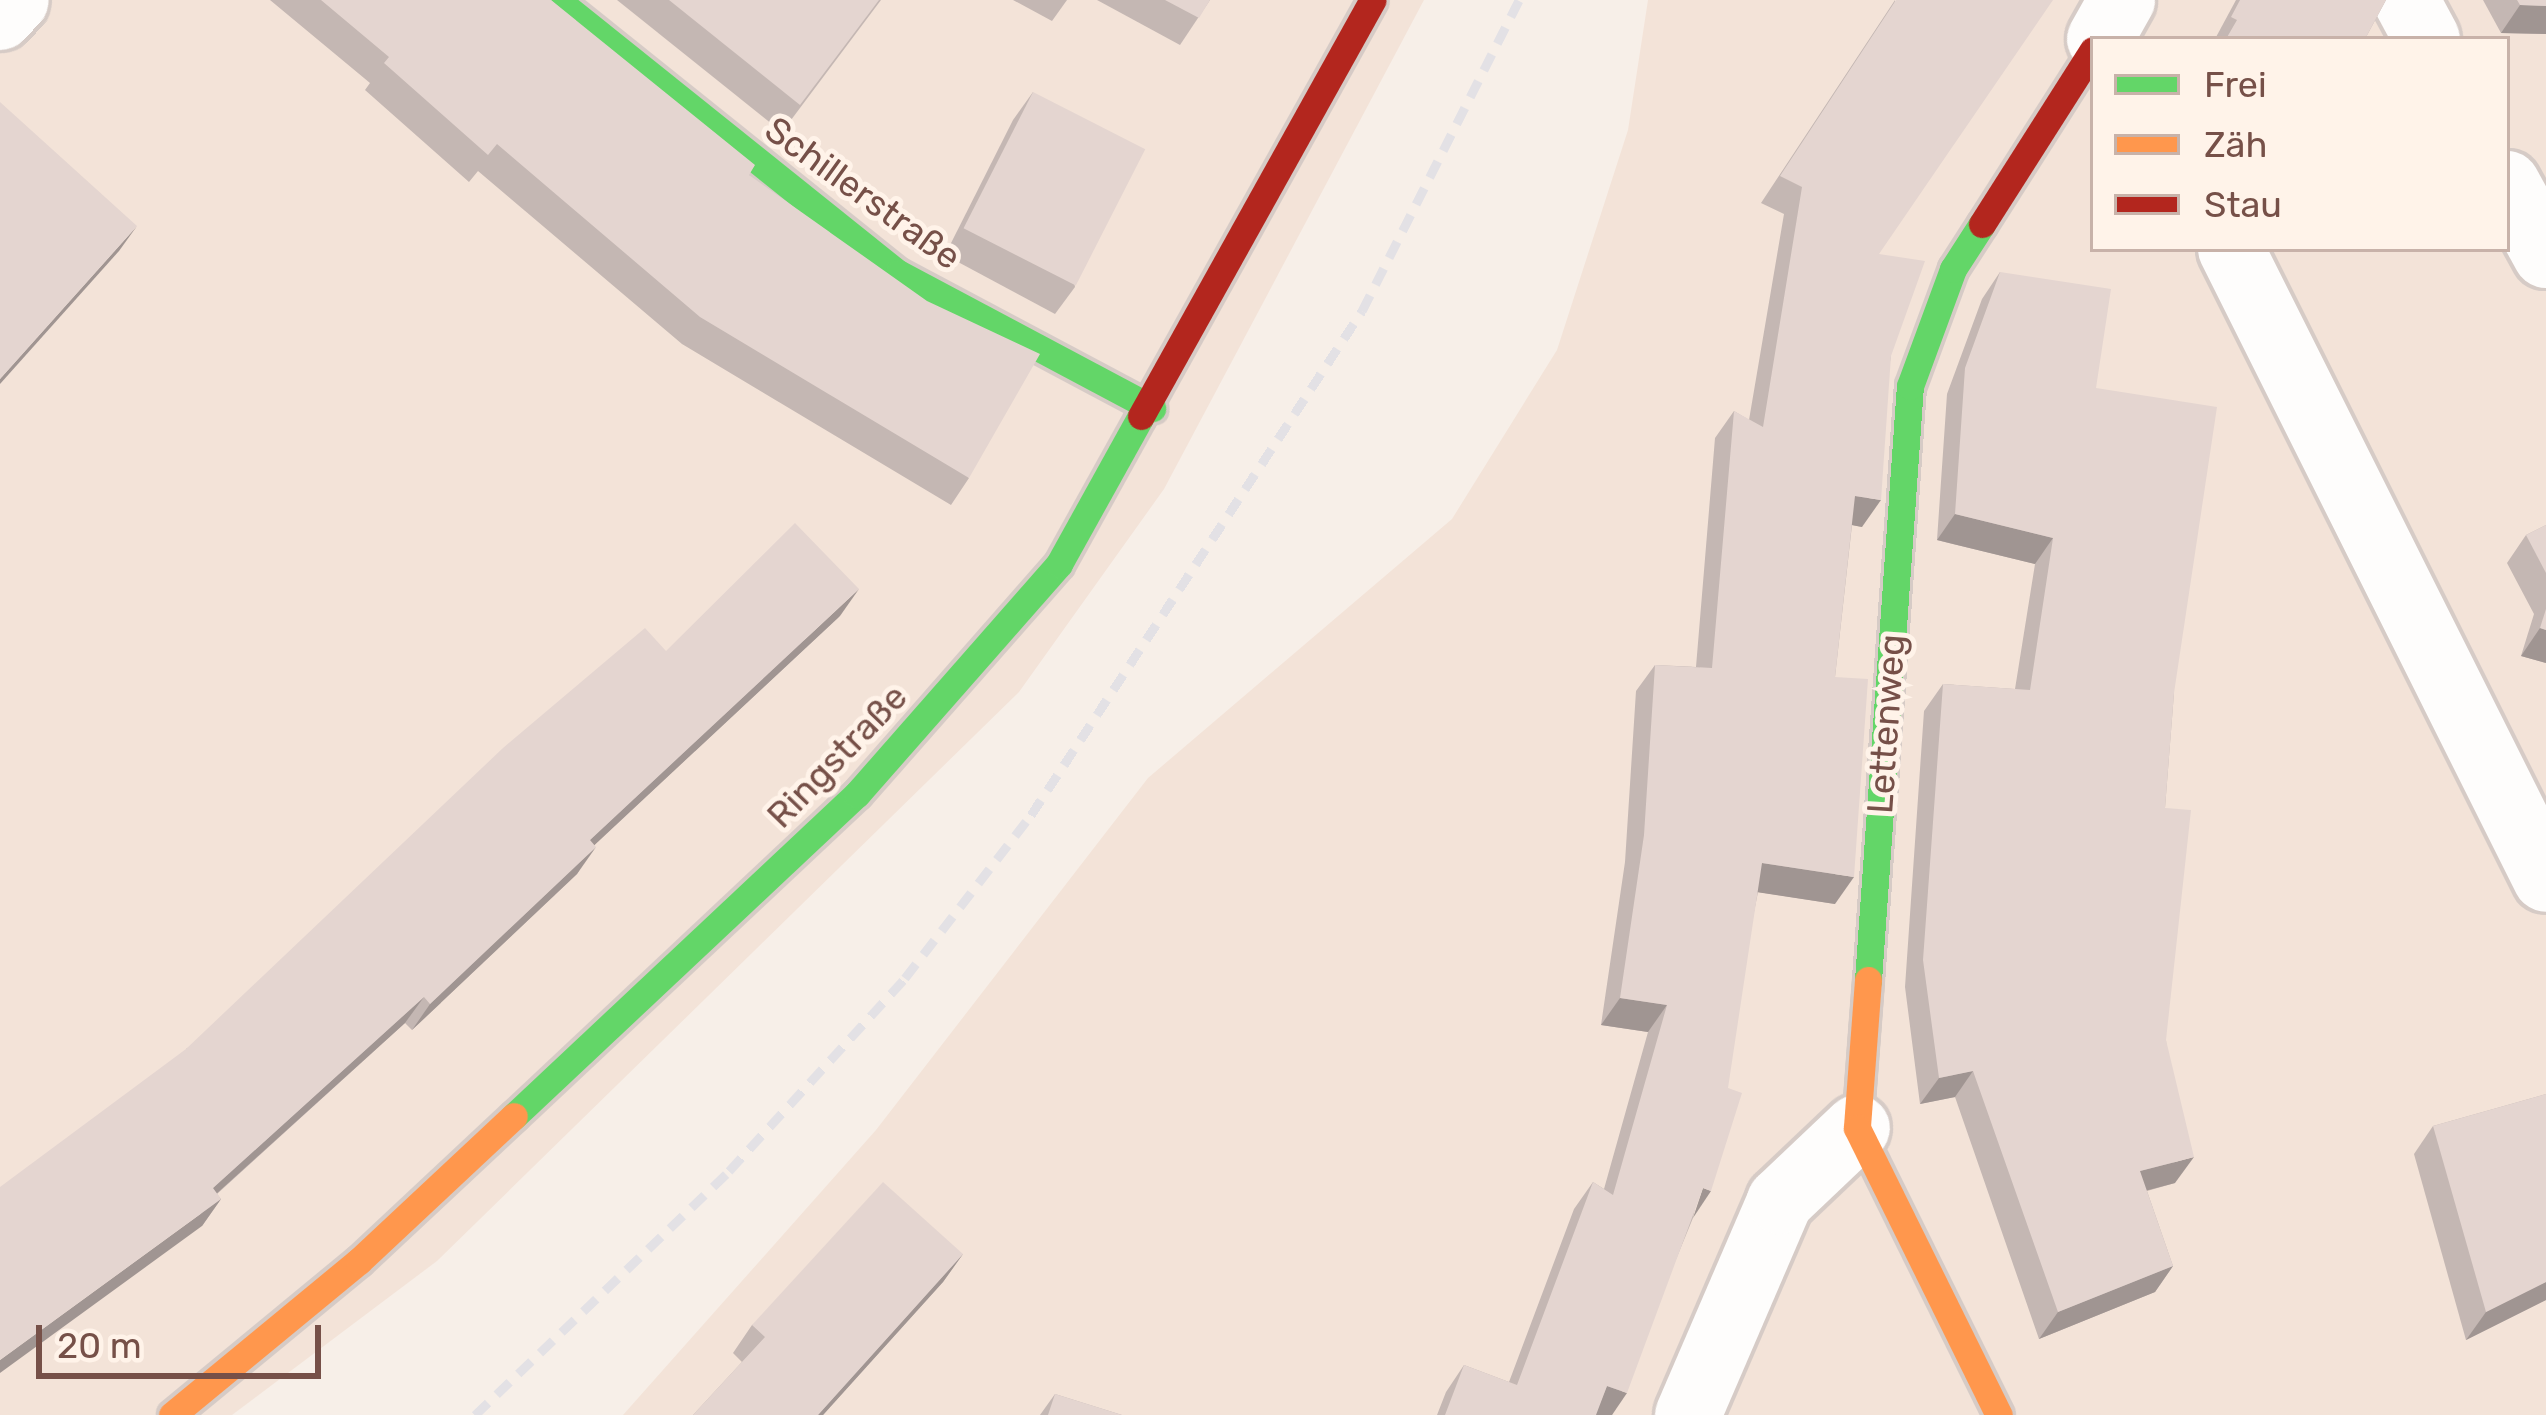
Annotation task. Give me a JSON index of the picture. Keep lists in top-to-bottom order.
{
  "streets": {
    "street": ["Schillerstraße", "Lettenweg", "Ringstraße"]
  },
  "crossings": [
    ["Schillerstraße", "Ringstraße"]
  ],
  "legend": ["Frei", "Zäh", "Stau"],
  "scale_bar": "20 m"
}
